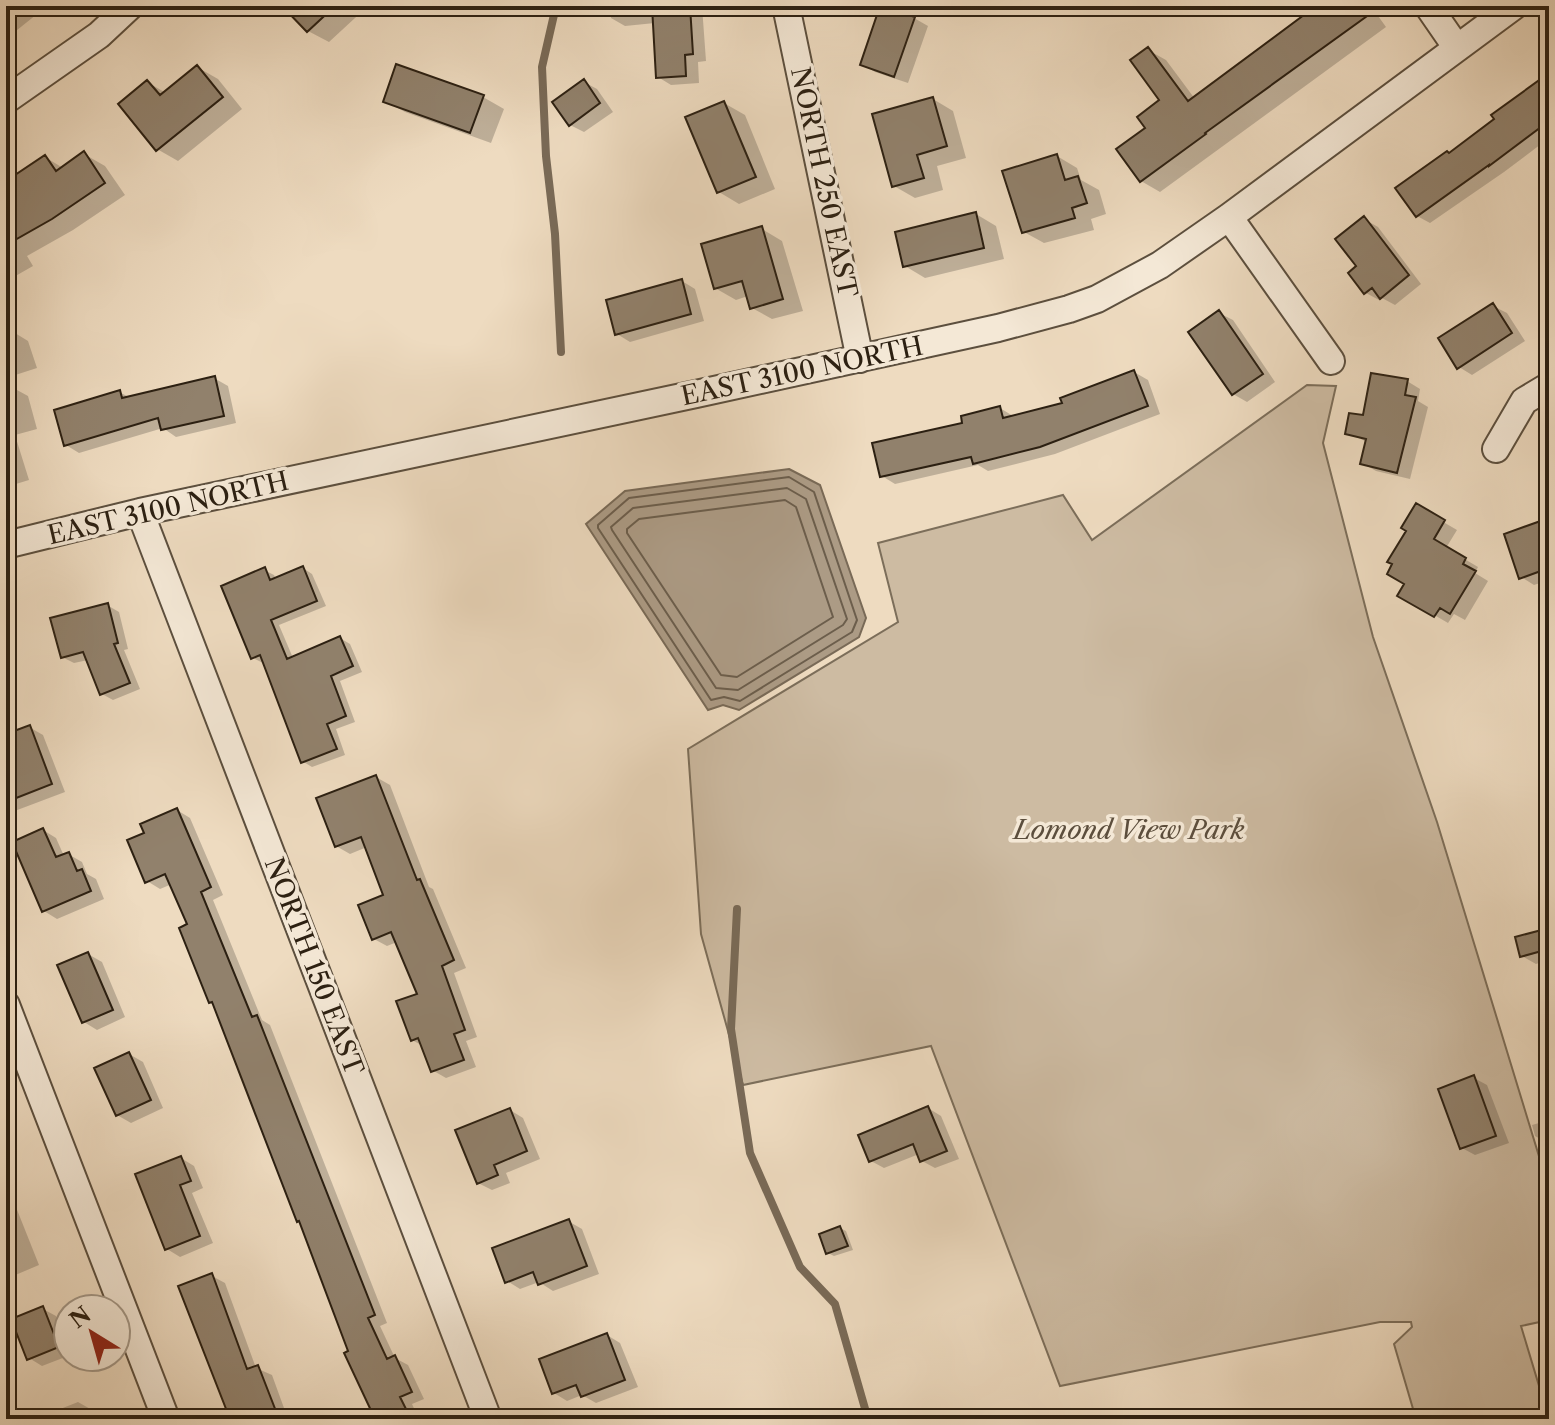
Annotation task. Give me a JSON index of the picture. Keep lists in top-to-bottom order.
{
  "streets": {
    "street": ["NORTH 250 EAST", "EAST 3100 NORTH", "NORTH 150 EAST"]
  },
  "crossings": [
    ["NORTH 250 EAST", "EAST 3100 NORTH"],
    ["EAST 3100 NORTH", "NORTH 150 EAST"]
  ],
  "parks": ["Lomond View Park"],
  "north": "top left"
}
